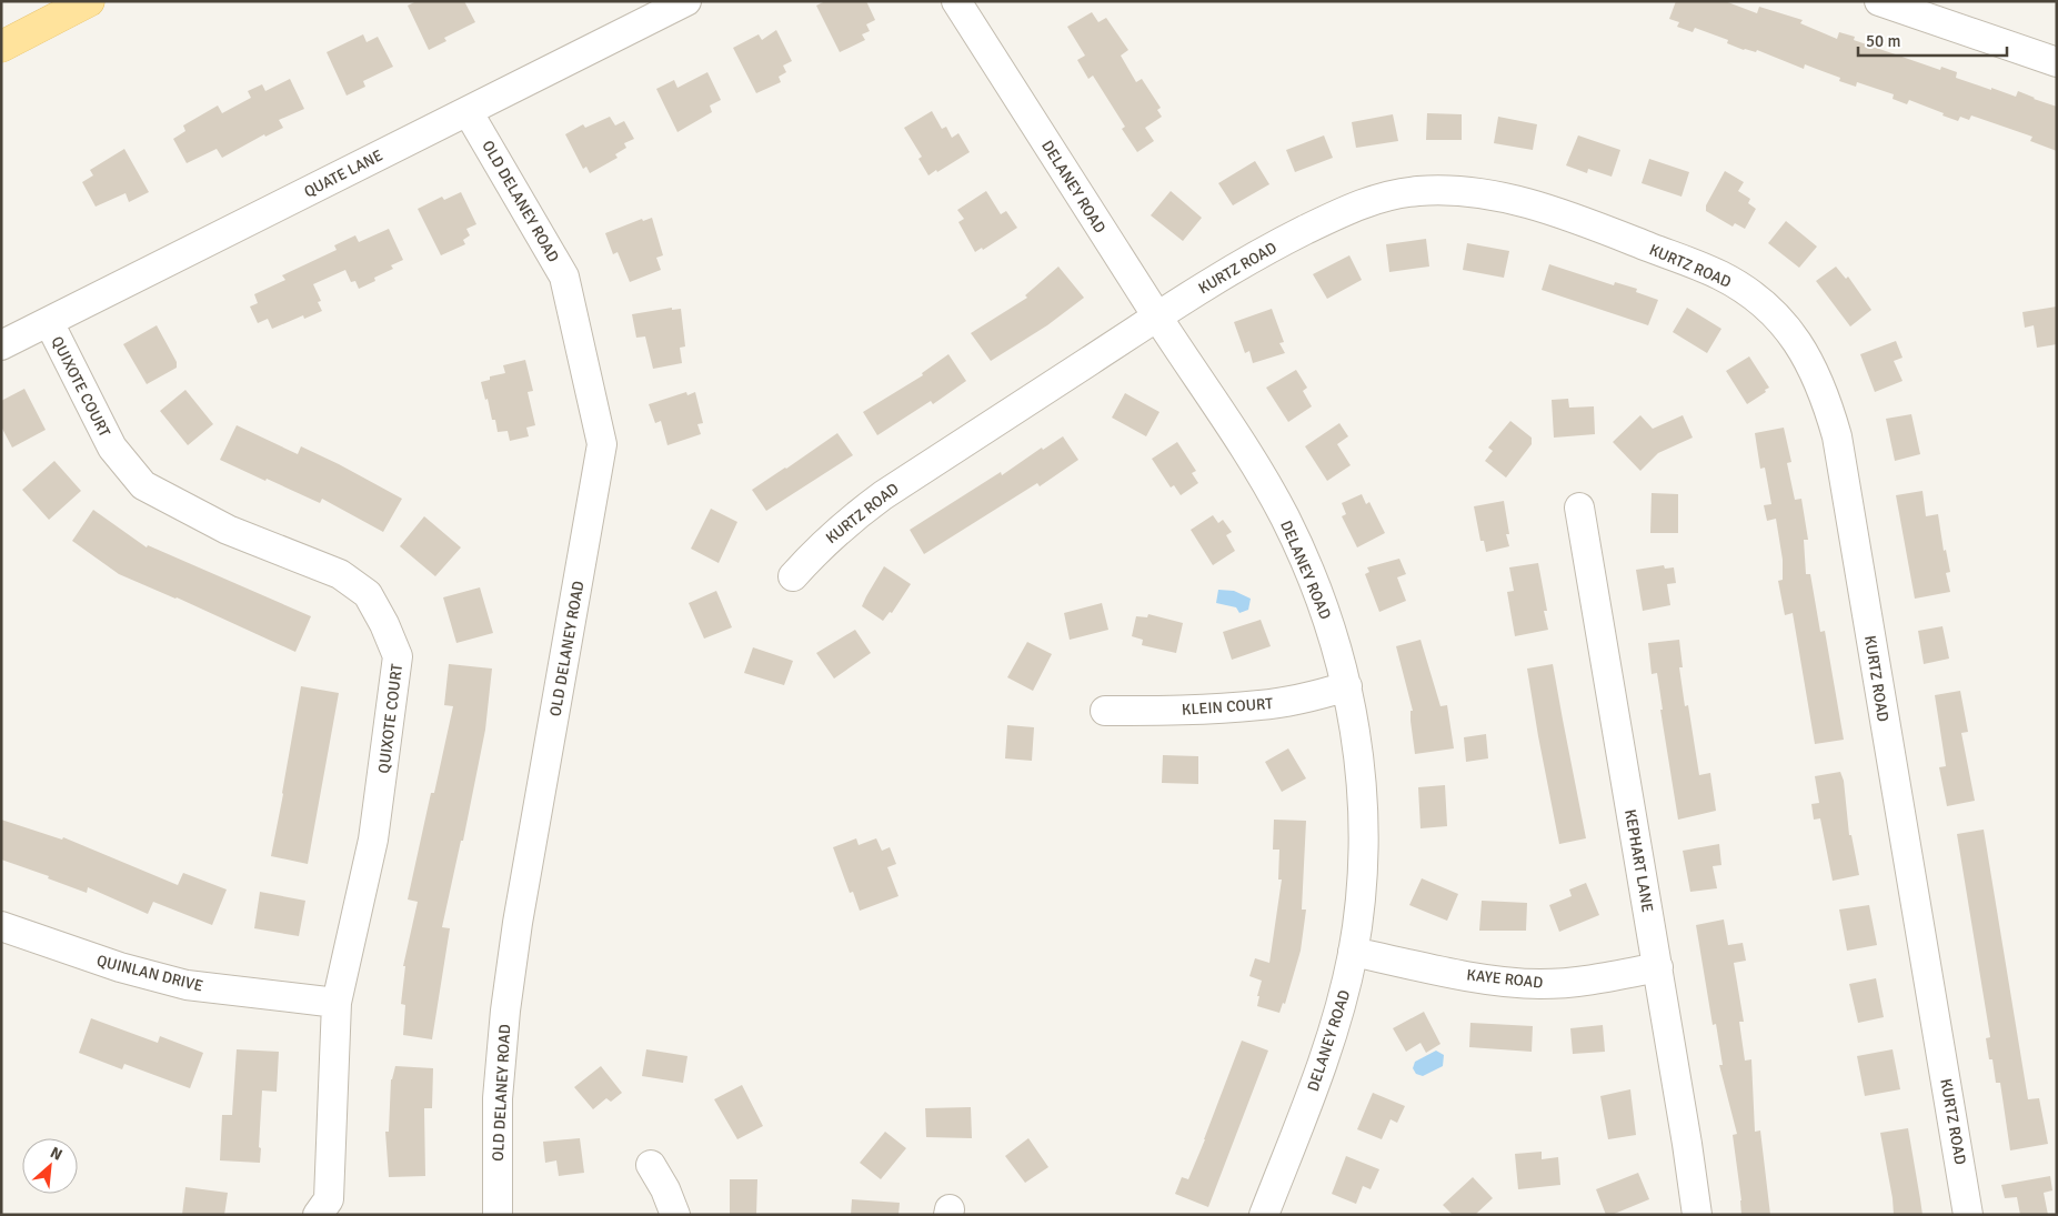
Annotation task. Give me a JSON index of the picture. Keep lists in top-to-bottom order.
{
  "streets": {
    "street": [
      "QUATE LANE",
      "DELANEY ROAD",
      "OLD DELANEY ROAD",
      "KURTZ ROAD",
      "QUIXOTE COURT",
      "KLEIN COURT",
      "KEPHART LANE",
      "QUINLAN DRIVE",
      "KAYE ROAD"
    ]
  },
  "crossings": [
    ["QUATE LANE", "OLD DELANEY ROAD"],
    ["QUATE LANE", "QUIXOTE COURT"],
    ["DELANEY ROAD", "KURTZ ROAD"],
    ["DELANEY ROAD", "KLEIN COURT"],
    ["DELANEY ROAD", "KAYE ROAD"],
    ["QUIXOTE COURT", "QUINLAN DRIVE"],
    ["KEPHART LANE", "KAYE ROAD"]
  ],
  "scale_bar": "50 m",
  "north": "top right"
}
